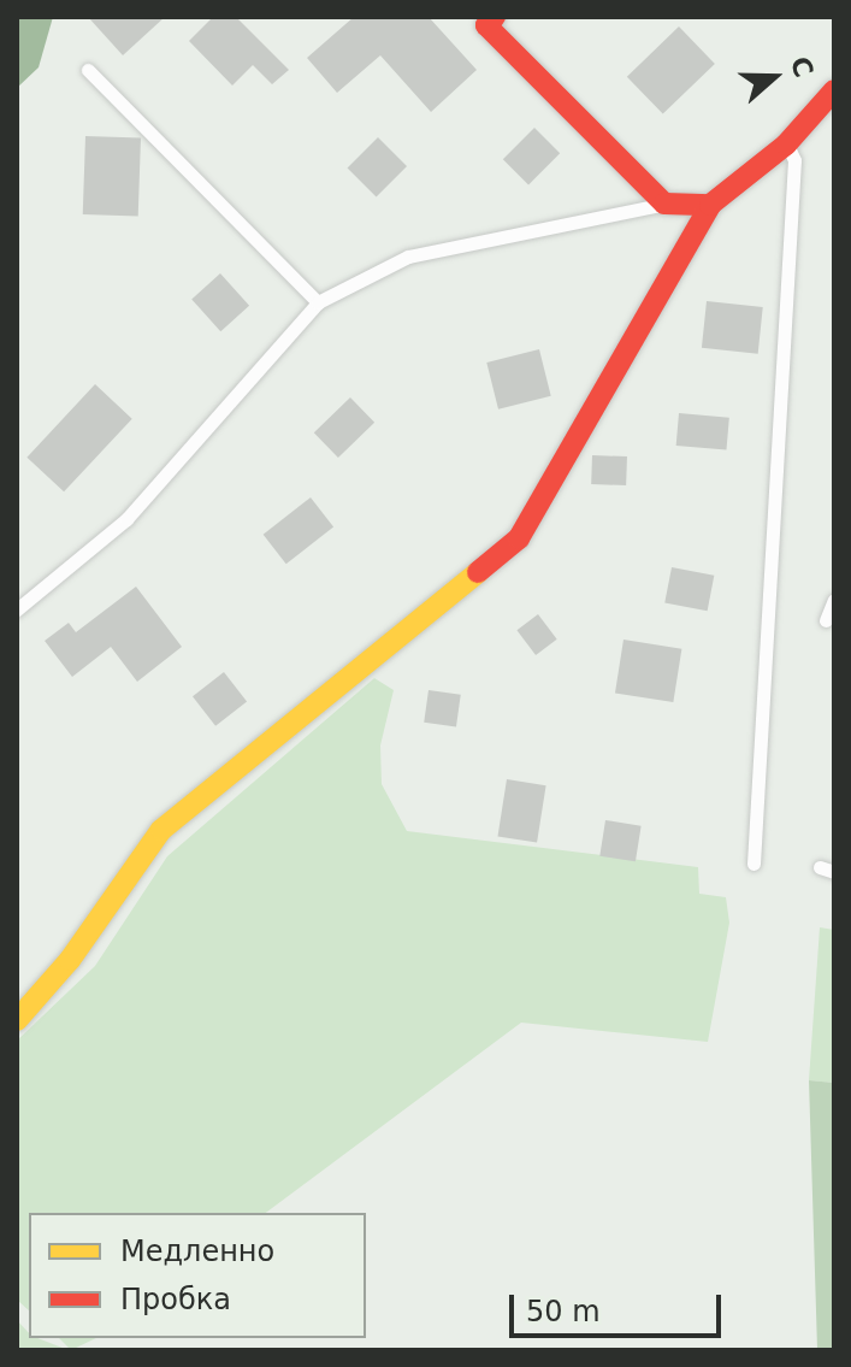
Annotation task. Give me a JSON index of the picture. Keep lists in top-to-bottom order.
{
  "legend": ["Медленно", "Пробка"],
  "scale_bar": "50 m",
  "north": "right"
}
